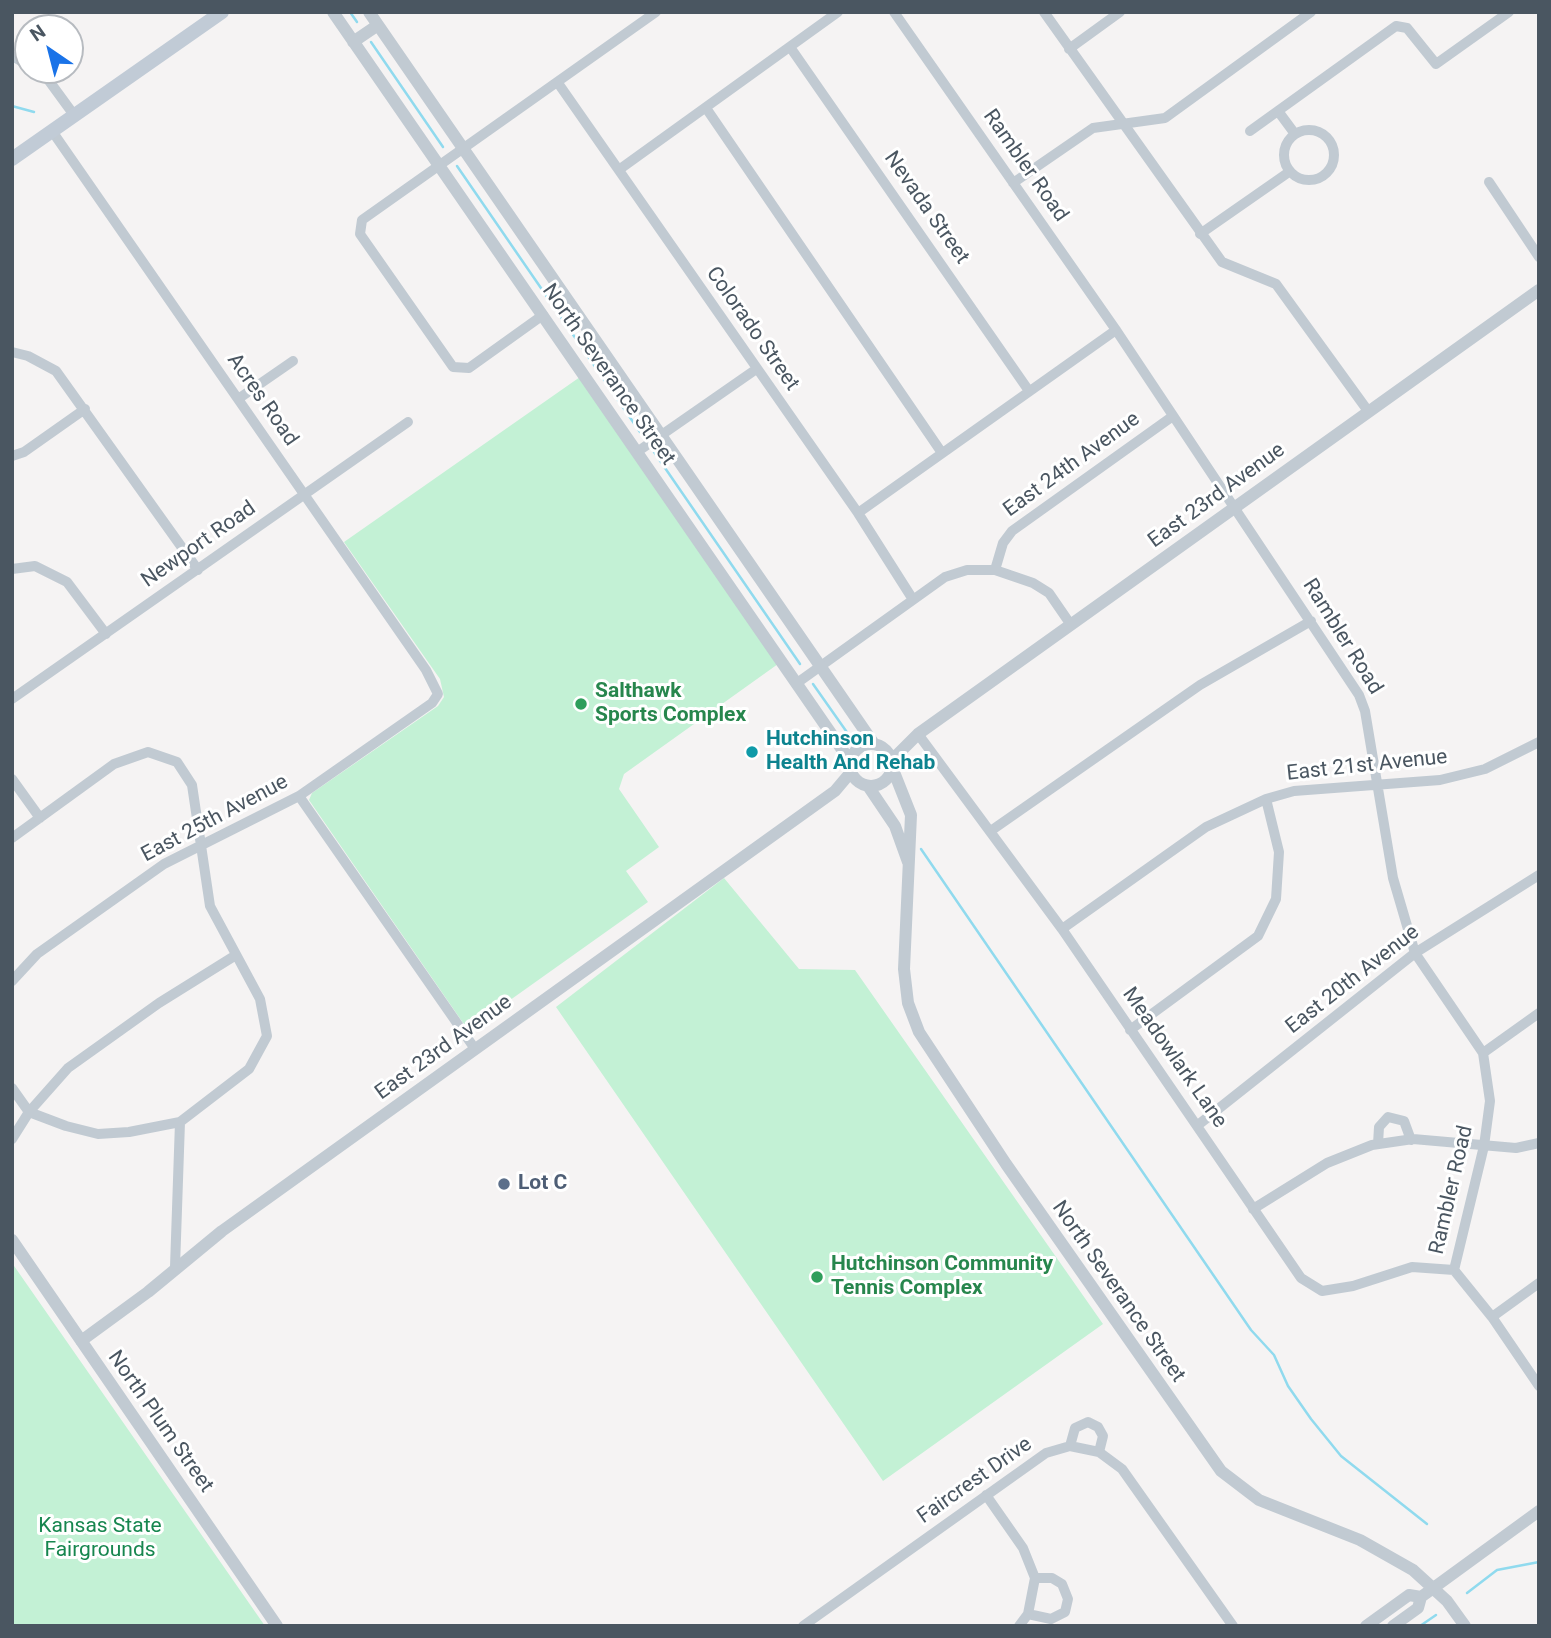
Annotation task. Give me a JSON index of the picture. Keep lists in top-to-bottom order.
{
  "streets": {
    "street": [
      "Rambler Road",
      "Nevada Street",
      "Colorado Street",
      "North Severance Street",
      "Acres Road",
      "East 24th Avenue",
      "East 23rd Avenue",
      "Newport Road",
      "East 21st Avenue",
      "East 25th Avenue",
      "East 20th Avenue",
      "Meadowlark Lane",
      "North Plum Street",
      "Faircrest Drive"
    ]
  },
  "crossings": [
    ["Rambler Road", "East 24th Avenue"],
    ["Rambler Road", "East 23rd Avenue"],
    ["Rambler Road", "East 21st Avenue"],
    ["Rambler Road", "East 20th Avenue"],
    ["Rambler Road", "Meadowlark Lane"],
    ["North Severance Street", "East 23rd Avenue"],
    ["Acres Road", "Newport Road"],
    ["Acres Road", "East 25th Avenue"],
    ["East 23rd Avenue", "Meadowlark Lane"],
    ["East 23rd Avenue", "North Plum Street"],
    ["East 21st Avenue", "Meadowlark Lane"],
    ["East 20th Avenue", "Meadowlark Lane"]
  ],
  "parks": ["Kansas State Fairgrounds"],
  "places": [
    "Salthawk Sports Complex",
    "Hutchinson Health And Rehab",
    "Lot C",
    "Hutchinson Community Tennis Complex"
  ],
  "north": "top left"
}
